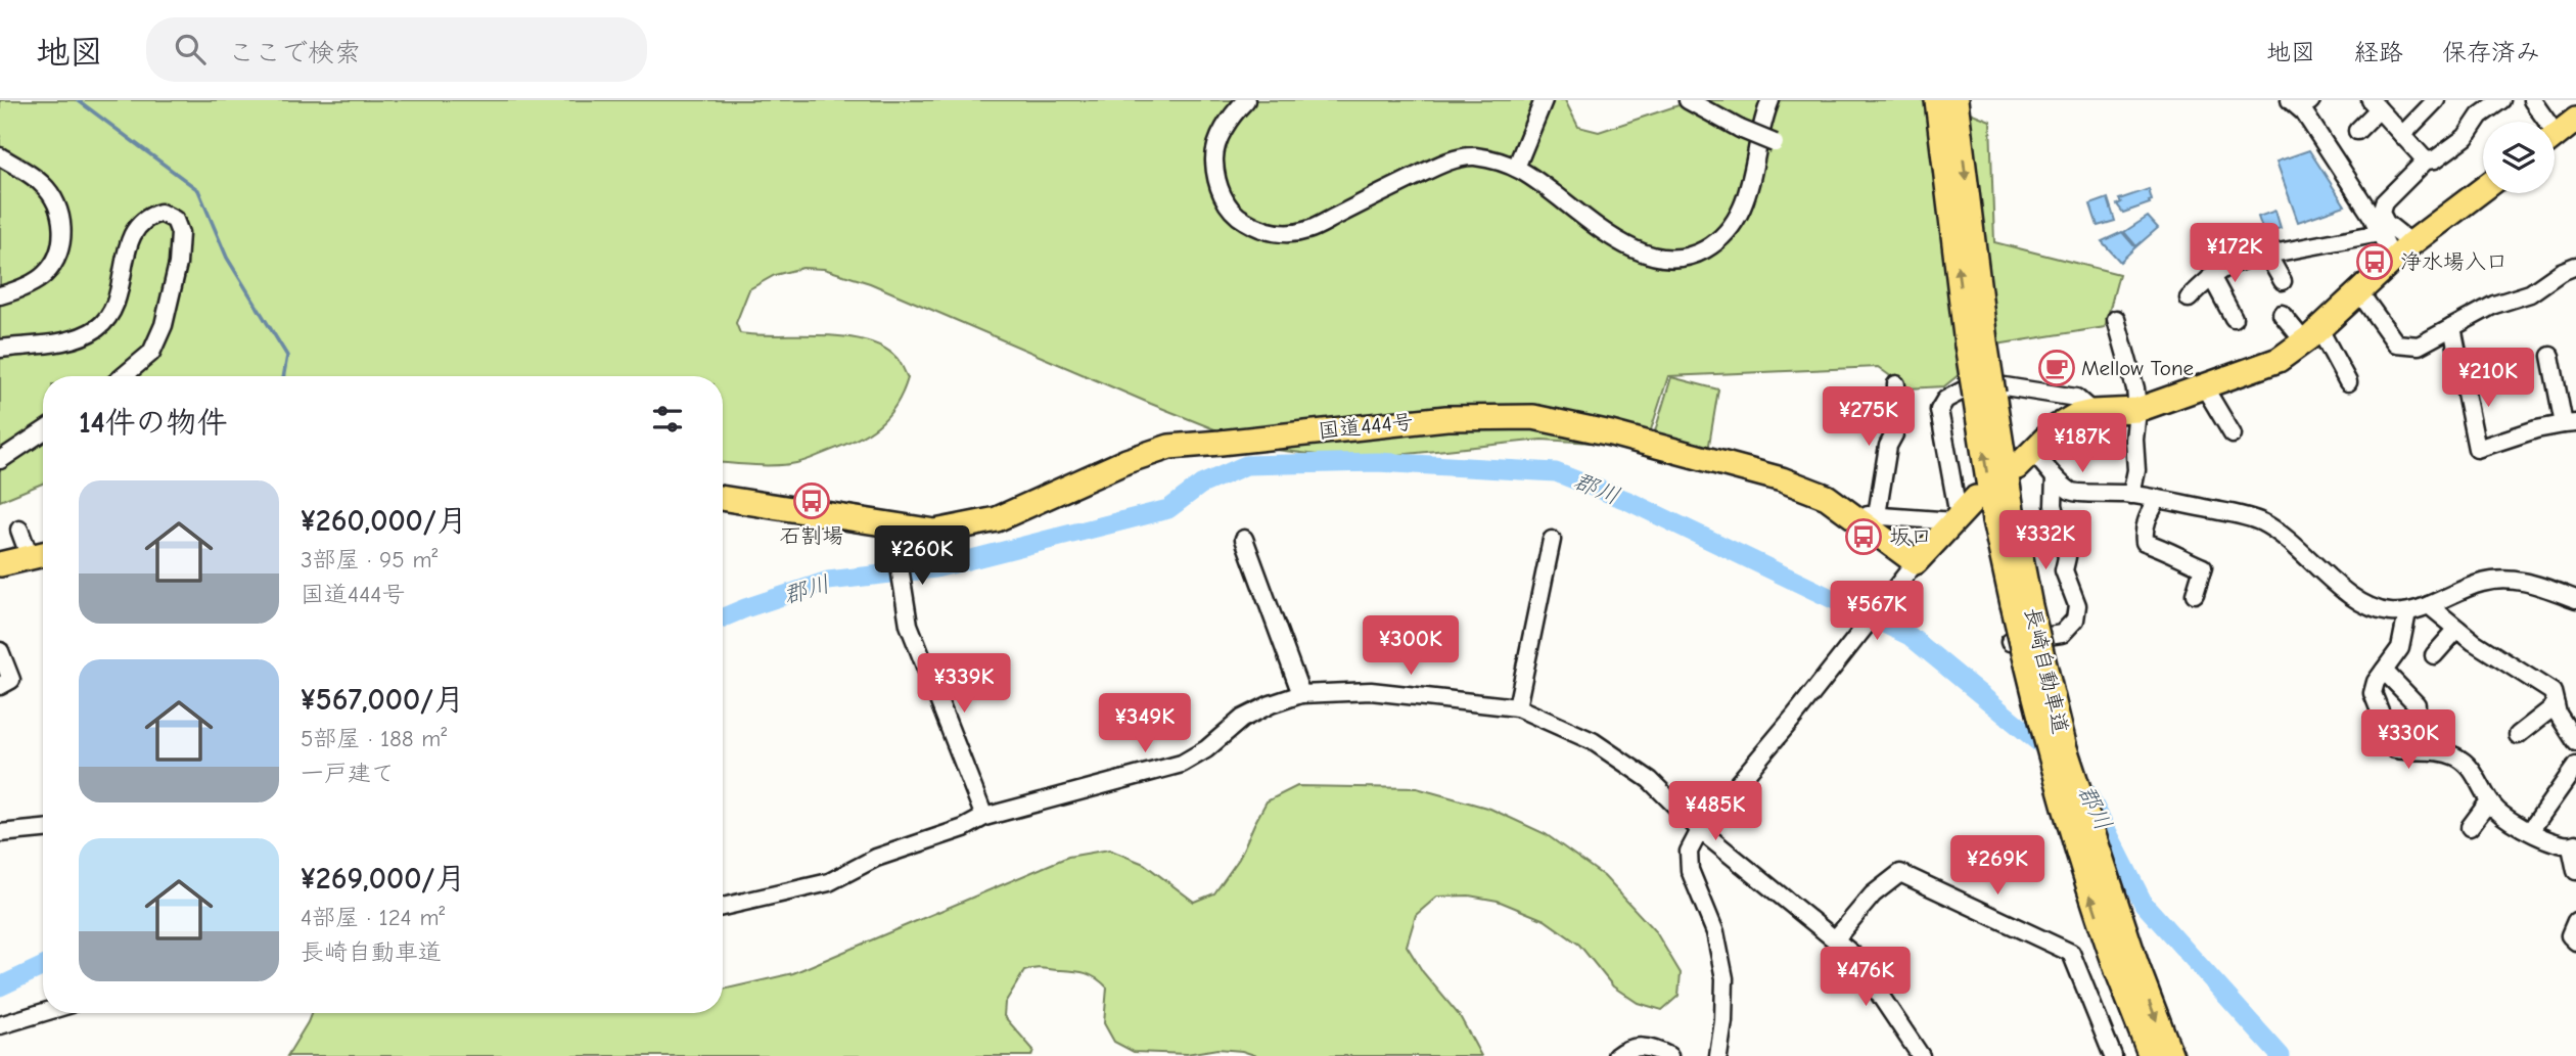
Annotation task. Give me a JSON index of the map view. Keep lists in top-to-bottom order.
{
  "streets": {
    "highway": ["国道444号", "長崎自動車道"]
  },
  "water": ["郡川"],
  "places": {
    "bus stop": ["浄水場入口", "石割場", "坂口"],
    "cafe": ["Mellow Tone"]
  },
  "page": {
    "header": "地図",
    "search": "ここで検索",
    "nav": ["地図", "経路", "保存済み"],
    "price": [
      "¥172K",
      "¥210K",
      "¥275K",
      "¥187K",
      "¥332K",
      "¥260K",
      "¥567K",
      "¥300K",
      "¥339K",
      "¥349K",
      "¥330K",
      "¥485K",
      "¥269K",
      "¥476K"
    ],
    "heading": "14件の物件",
    "list": [
      {
        "name": "¥260,000/月",
        "note": "3部屋 · 95 m² · 国道444号"
      },
      {
        "name": "¥567,000/月",
        "note": "5部屋 · 188 m² · 一戸建て"
      },
      {
        "name": "¥269,000/月",
        "note": "4部屋 · 124 m² · 長崎自動車道"
      }
    ]
  }
}
